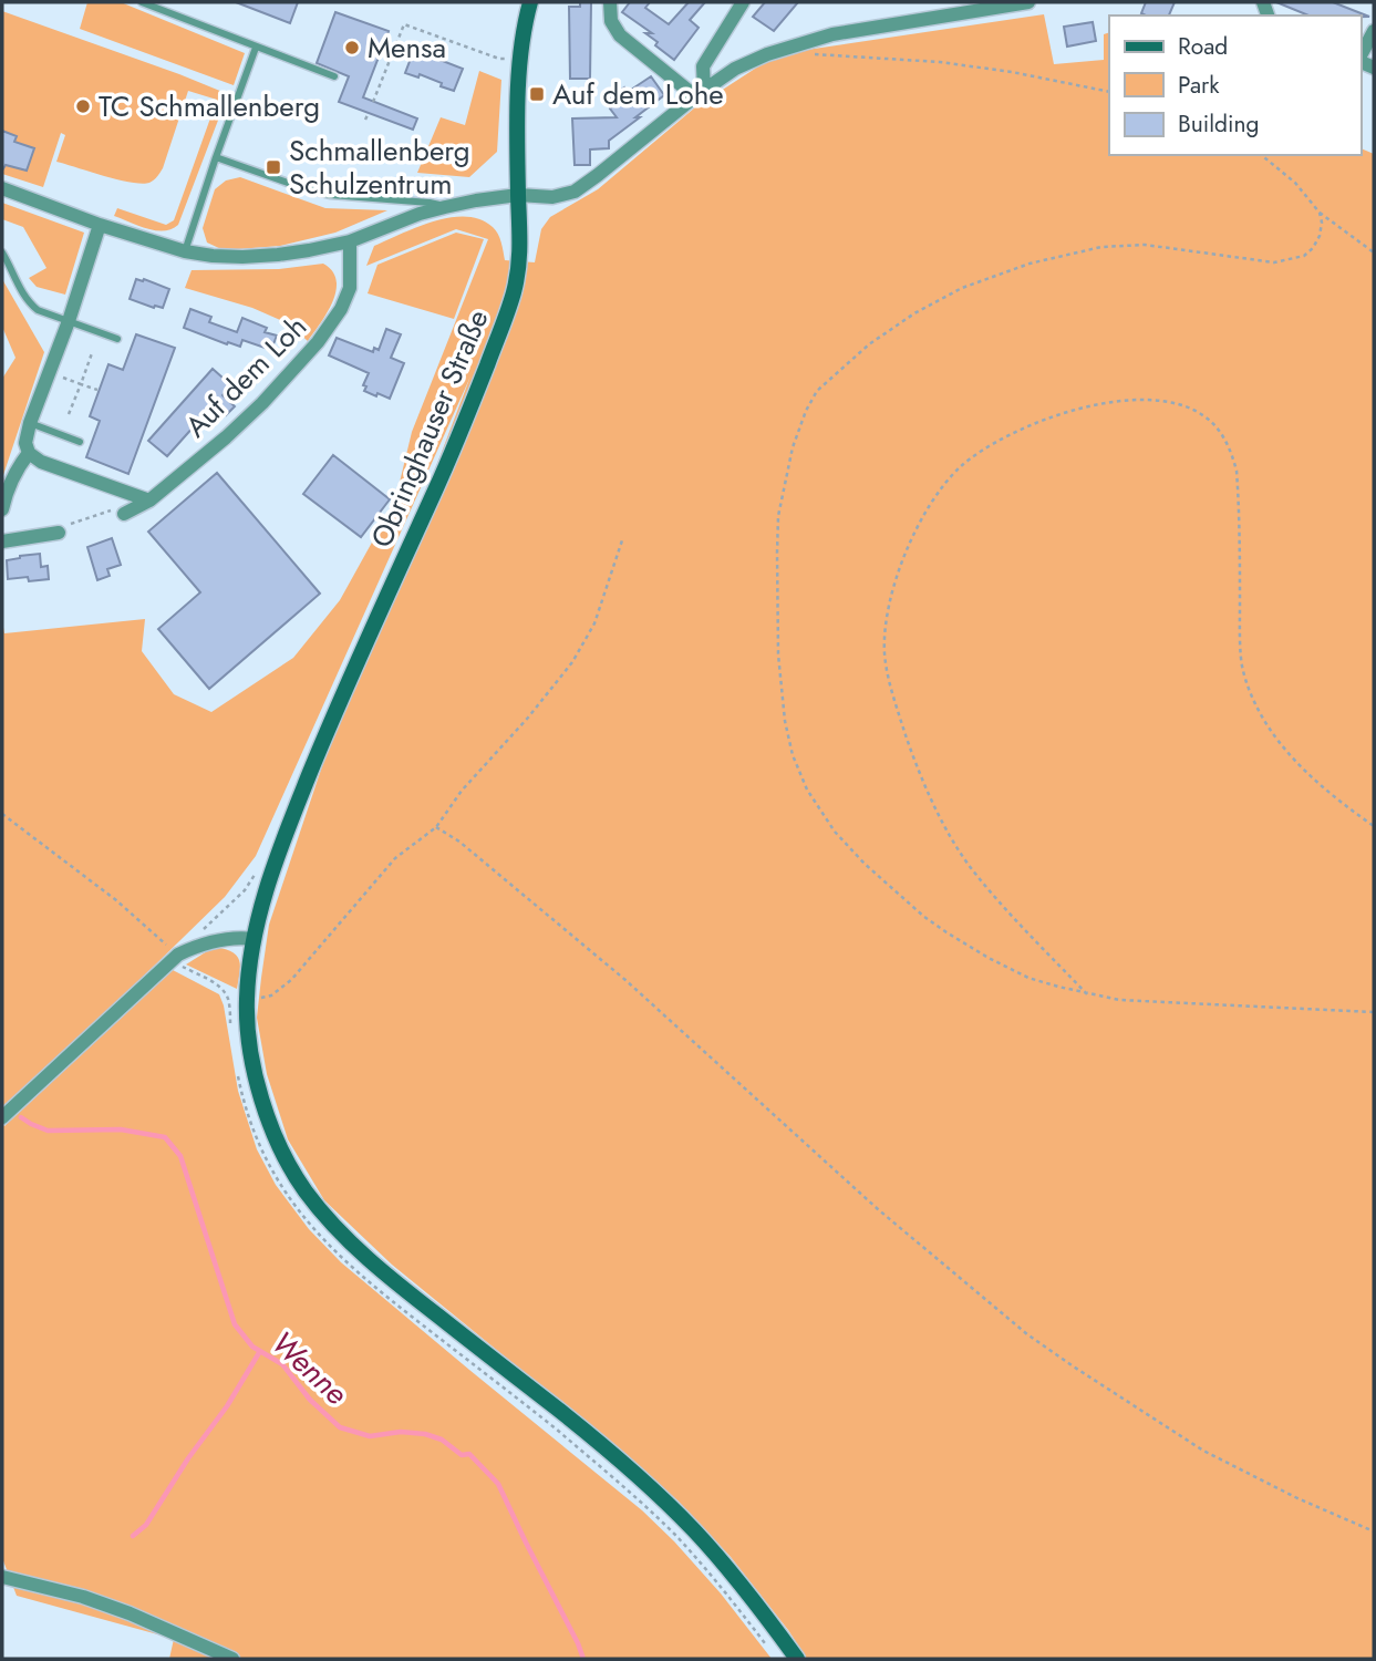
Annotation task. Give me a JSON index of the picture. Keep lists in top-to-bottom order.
{
  "streets": {
    "street": ["Auf dem Loh", "Obringhauser Straße"]
  },
  "water": ["Wenne"],
  "places": {
    "other": ["Mensa", "TC Schmallenberg"],
    "transit": ["Auf dem Lohe", "Schmallenberg Schulzentrum"]
  },
  "legend": ["Road", "Park", "Building"]
}
